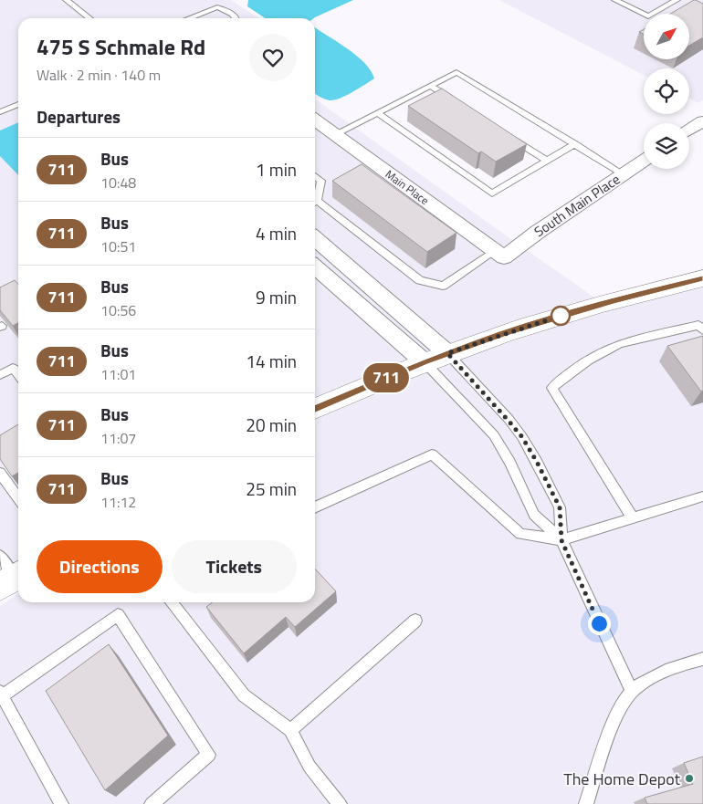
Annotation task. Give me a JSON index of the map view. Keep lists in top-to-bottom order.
{
  "streets": {
    "street": ["Main Place", "South Main Place"]
  },
  "crossings": [
    ["Main Place", "South Main Place"]
  ],
  "places": ["The Home Depot"],
  "lines": ["bus line 711"],
  "north": "top right",
  "page": {
    "on_map": "711",
    "heading": [
      ["475 S Schmale Rd", "Walk · 2 min · 140 m"],
      "Departures"
    ],
    "list": [
      {
        "mark": "711",
        "name": "Bus",
        "note": "10:48",
        "value": "1 min"
      },
      {
        "mark": "711",
        "name": "Bus",
        "note": "10:51",
        "value": "4 min"
      },
      {
        "mark": "711",
        "name": "Bus",
        "note": "10:56",
        "value": "9 min"
      },
      {
        "mark": "711",
        "name": "Bus",
        "note": "11:01",
        "value": "14 min"
      },
      {
        "mark": "711",
        "name": "Bus",
        "note": "11:07",
        "value": "20 min"
      },
      {
        "mark": "711",
        "name": "Bus",
        "note": "11:12",
        "value": "25 min"
      }
    ],
    "buttons": ["Directions", "Tickets"]
  }
}
